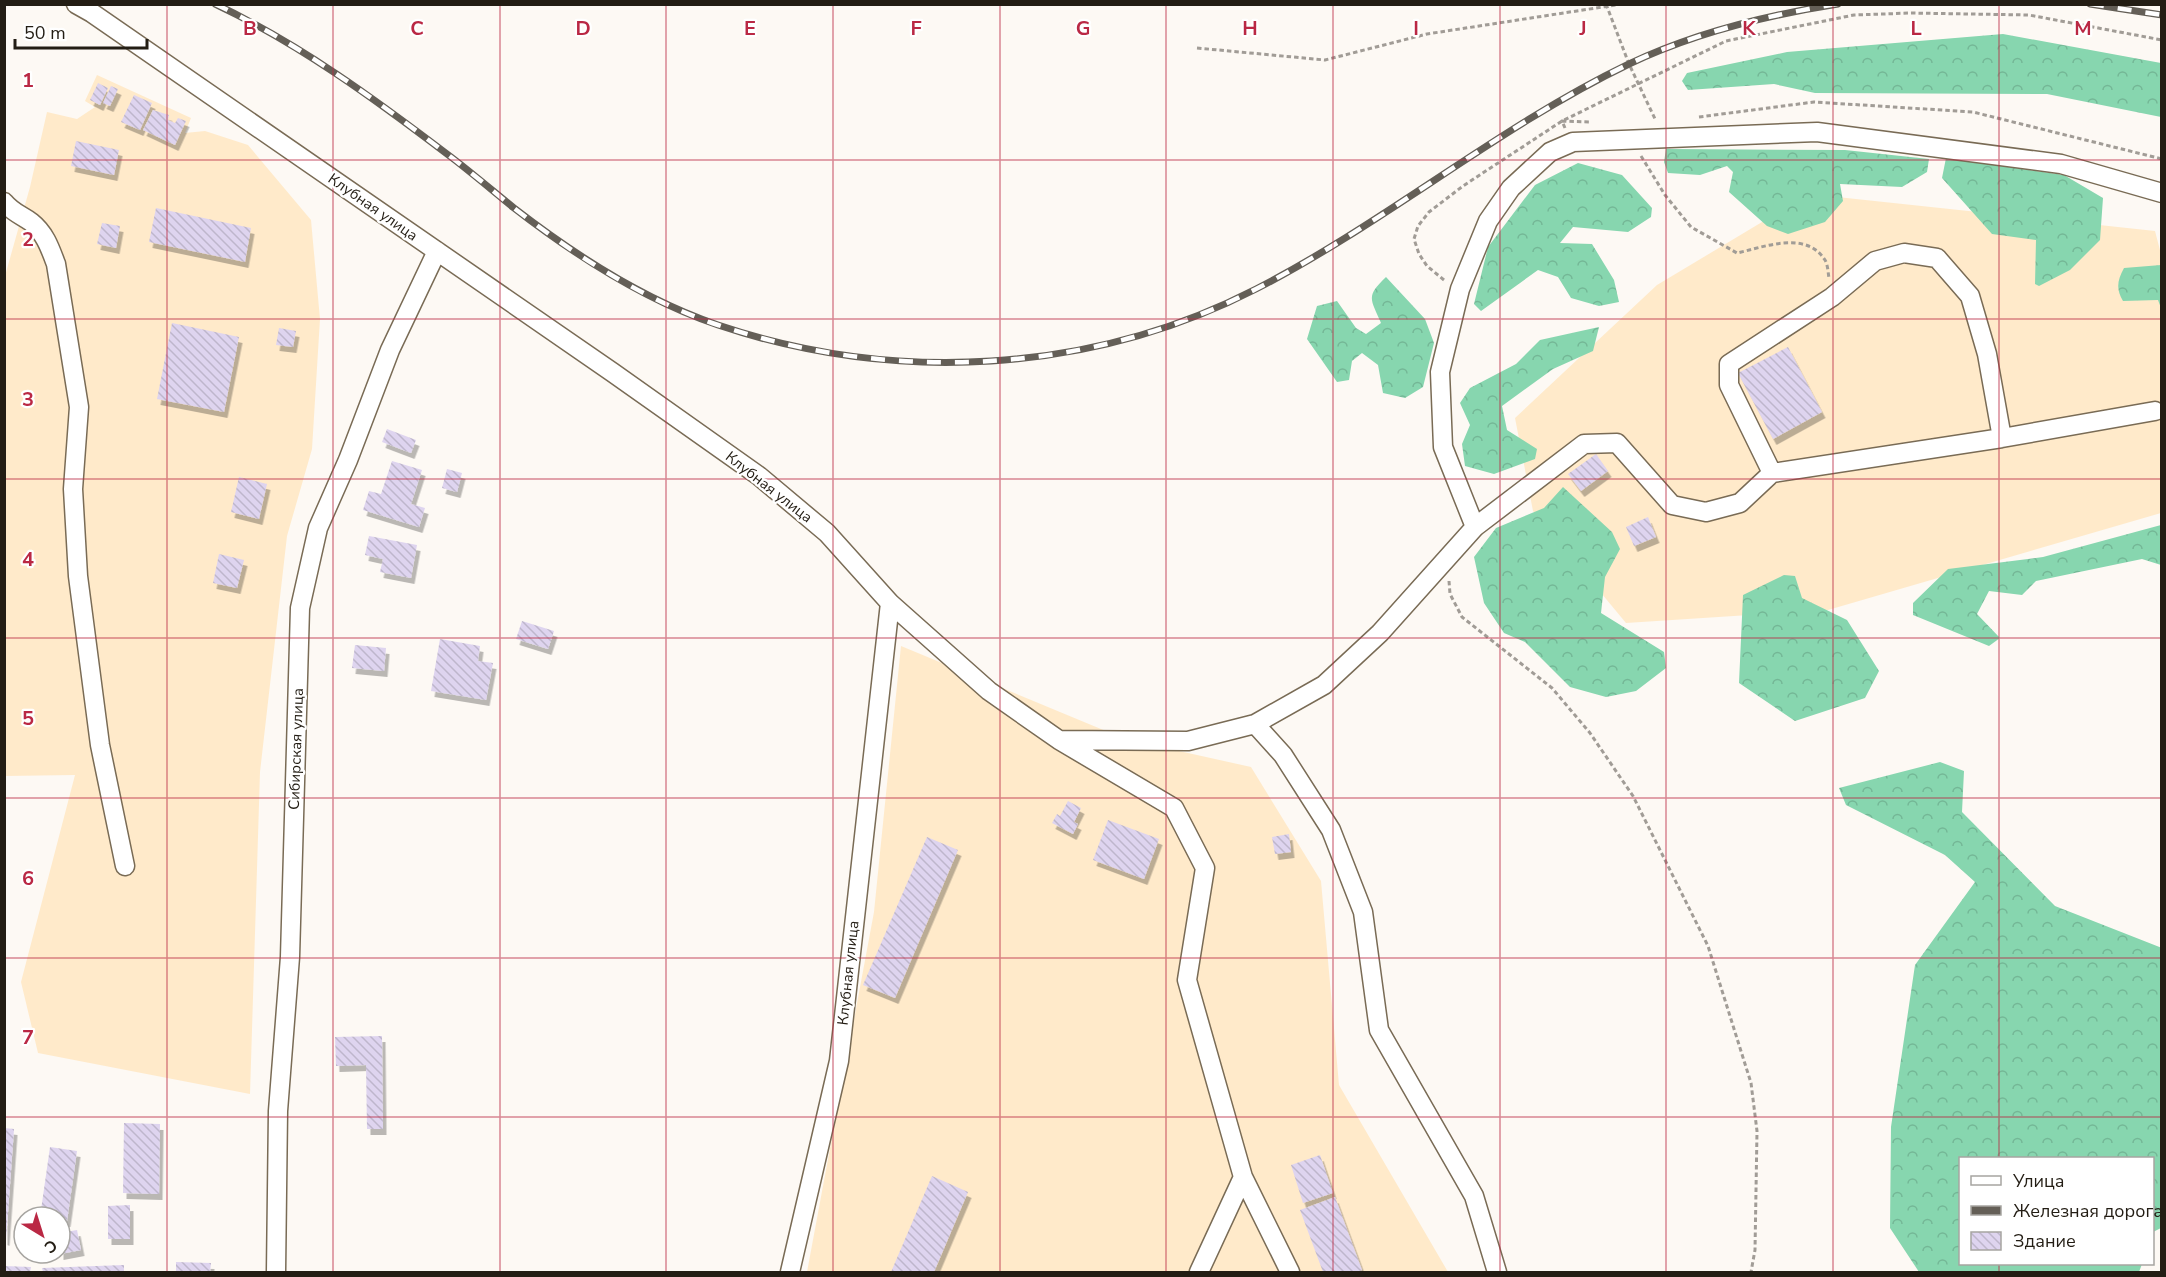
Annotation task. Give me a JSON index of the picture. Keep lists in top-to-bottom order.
{
  "streets": {
    "street": ["Клубная улица", "Сибирская улица"]
  },
  "crossings": [
    ["Клубная улица", "Сибирская улица"]
  ],
  "legend": ["Улица", "Железная дорога", "Здание"],
  "scale_bar": "50 m",
  "north": "bottom right",
  "grid": {
    "columns": [
      "B",
      "C",
      "D",
      "E",
      "F",
      "G",
      "H",
      "I",
      "J",
      "K",
      "L",
      "M"
    ],
    "rows": [
      "1",
      "2",
      "3",
      "4",
      "5",
      "6",
      "7"
    ]
  }
}
